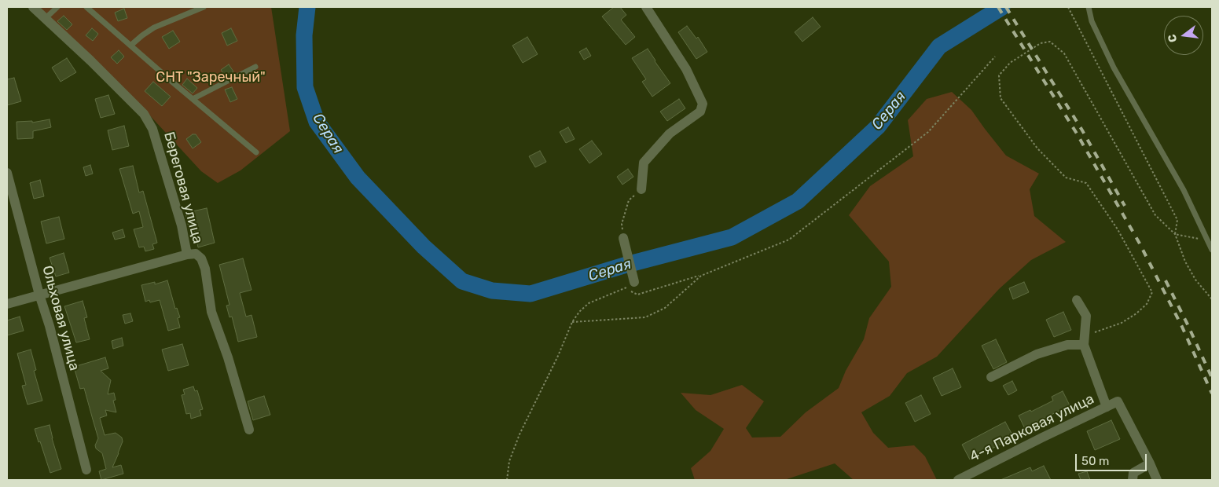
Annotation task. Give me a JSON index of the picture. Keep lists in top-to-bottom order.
{
  "streets": {
    "street": ["Береговая улица", "Ольховая улица", "4-я Парковая улица"]
  },
  "water": ["Серая"],
  "parks": ["СНТ \"Заречный\""],
  "scale_bar": "50 m",
  "north": "left"
}
